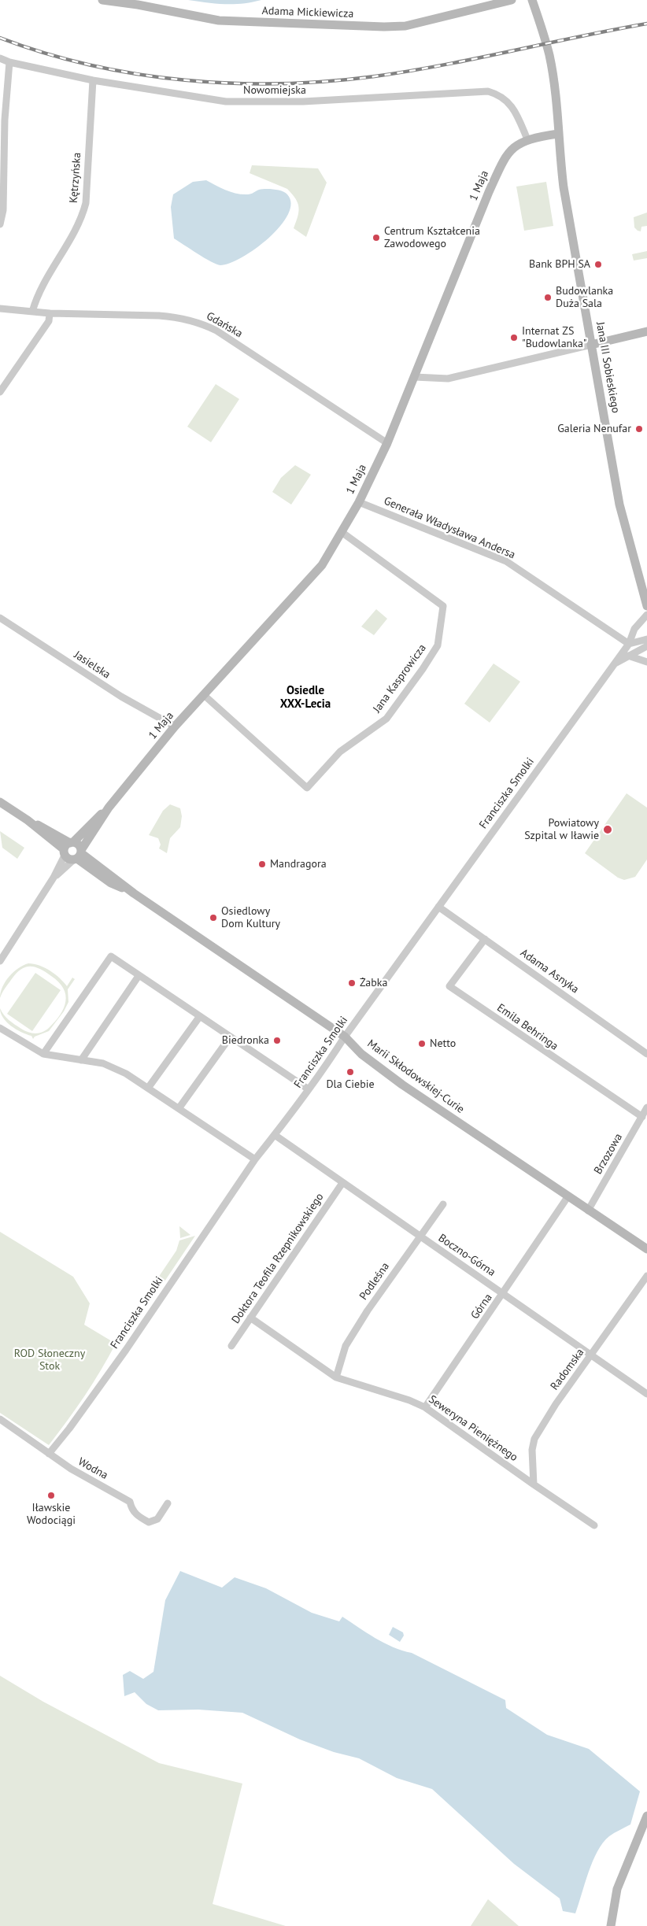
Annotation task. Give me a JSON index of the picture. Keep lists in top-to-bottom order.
{
  "streets": {
    "street": [
      "Adama Mickiewicza",
      "Nowomiejska",
      "Kętrzyńska",
      "1 Maja",
      "Gdańska",
      "Jana III Sobieskiego",
      "Generała Władysława Andersa",
      "Jasielska",
      "Jana Kasprowicza",
      "Franciszka Smolki",
      "Adama Asnyka",
      "Emila Behringa",
      "Marii Skłodowskiej-Curie",
      "Brzozowa",
      "Boczno-Górna",
      "Doktora Teofila Rzepnikowskiego",
      "Podleśna",
      "Górna",
      "Radomska",
      "Seweryna Pieniężnego",
      "Wodna"
    ]
  },
  "crossings": [
    ["Nowomiejska", "Kętrzyńska"],
    ["Nowomiejska", "1 Maja"],
    ["Kętrzyńska", "Gdańska"],
    ["1 Maja", "Gdańska"],
    ["1 Maja", "Jana III Sobieskiego"],
    ["1 Maja", "Generała Władysława Andersa"],
    ["1 Maja", "Jasielska"],
    ["1 Maja", "Jana Kasprowicza"],
    ["1 Maja", "Marii Skłodowskiej-Curie"],
    ["Generała Władysława Andersa", "Franciszka Smolki"],
    ["Franciszka Smolki", "Adama Asnyka"],
    ["Franciszka Smolki", "Marii Skłodowskiej-Curie"],
    ["Franciszka Smolki", "Boczno-Górna"],
    ["Franciszka Smolki", "Wodna"],
    ["Adama Asnyka", "Emila Behringa"],
    ["Emila Behringa", "Brzozowa"],
    ["Marii Skłodowskiej-Curie", "Brzozowa"],
    ["Marii Skłodowskiej-Curie", "Górna"],
    ["Boczno-Górna", "Doktora Teofila Rzepnikowskiego"],
    ["Boczno-Górna", "Podleśna"],
    ["Boczno-Górna", "Górna"],
    ["Boczno-Górna", "Radomska"],
    ["Doktora Teofila Rzepnikowskiego", "Seweryna Pieniężnego"],
    ["Podleśna", "Seweryna Pieniężnego"],
    ["Górna", "Seweryna Pieniężnego"],
    ["Radomska", "Seweryna Pieniężnego"]
  ],
  "districts": ["Osiedle XXX-Lecia"],
  "parks": ["ROD Słoneczny Stok"],
  "places": [
    "Centrum Kształcenia Zawodowego",
    "Bank BPH SA",
    "Budowlanka Duża Sala",
    "Internat ZS \"Budowlanka\"",
    "Galeria Nenufar",
    "Powiatowy Szpital w Iławie",
    "Mandragora",
    "Osiedlowy Dom Kultury",
    "Żabka",
    "Biedronka",
    "Netto",
    "Dla Ciebie",
    "Iławskie Wodociągi"
  ]
}
